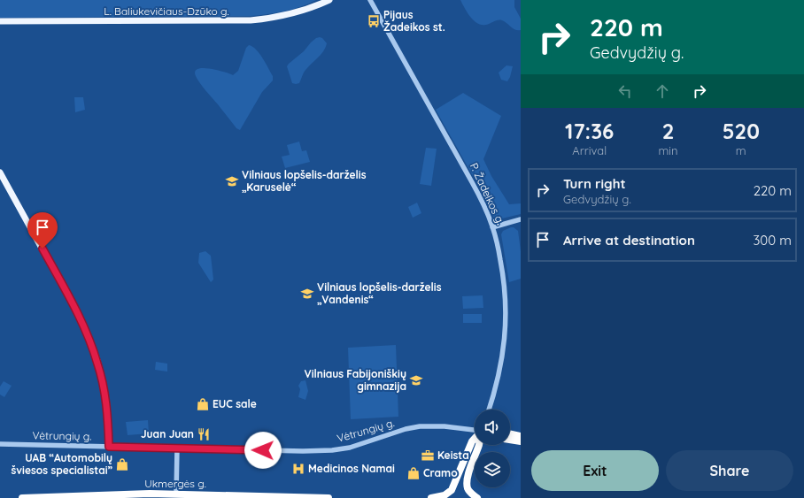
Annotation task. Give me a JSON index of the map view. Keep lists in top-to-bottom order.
{
  "streets": {
    "highway": ["Ukmergės g."],
    "main road": ["L. Baliukevičiaus-Dzūko g."],
    "street": ["P. Žadeikos g.", "Vėtrungių g."]
  },
  "places": {
    "bus stop": ["Pijaus Žadeikos st."],
    "school or university": ["Vilniaus lopšelis-darželis „Karuselė“", "Vilniaus lopšelis-darželis „Vandenis“", "Vilniaus Fabijoniškių gimnazija"],
    "shop": ["EUC sale", "UAB “Automobilų šviesos specialistai”", "Cramo"],
    "restaurant": ["Juan Juan"],
    "office": ["Keista"],
    "hospital": ["Medicinos Namai"]
  },
  "page": {
    "turn": ["220 m", "Gedvydžių g."],
    "eta": [
      "17:36",
      "Arrival",
      "2",
      "min",
      "520",
      "m"
    ],
    "list": [
      {
        "name": "Turn right",
        "note": "Gedvydžių g.",
        "value": "220 m"
      },
      {
        "name": "Arrive at destination",
        "value": "300 m"
      }
    ],
    "buttons": ["Exit", "Share"]
  }
}
